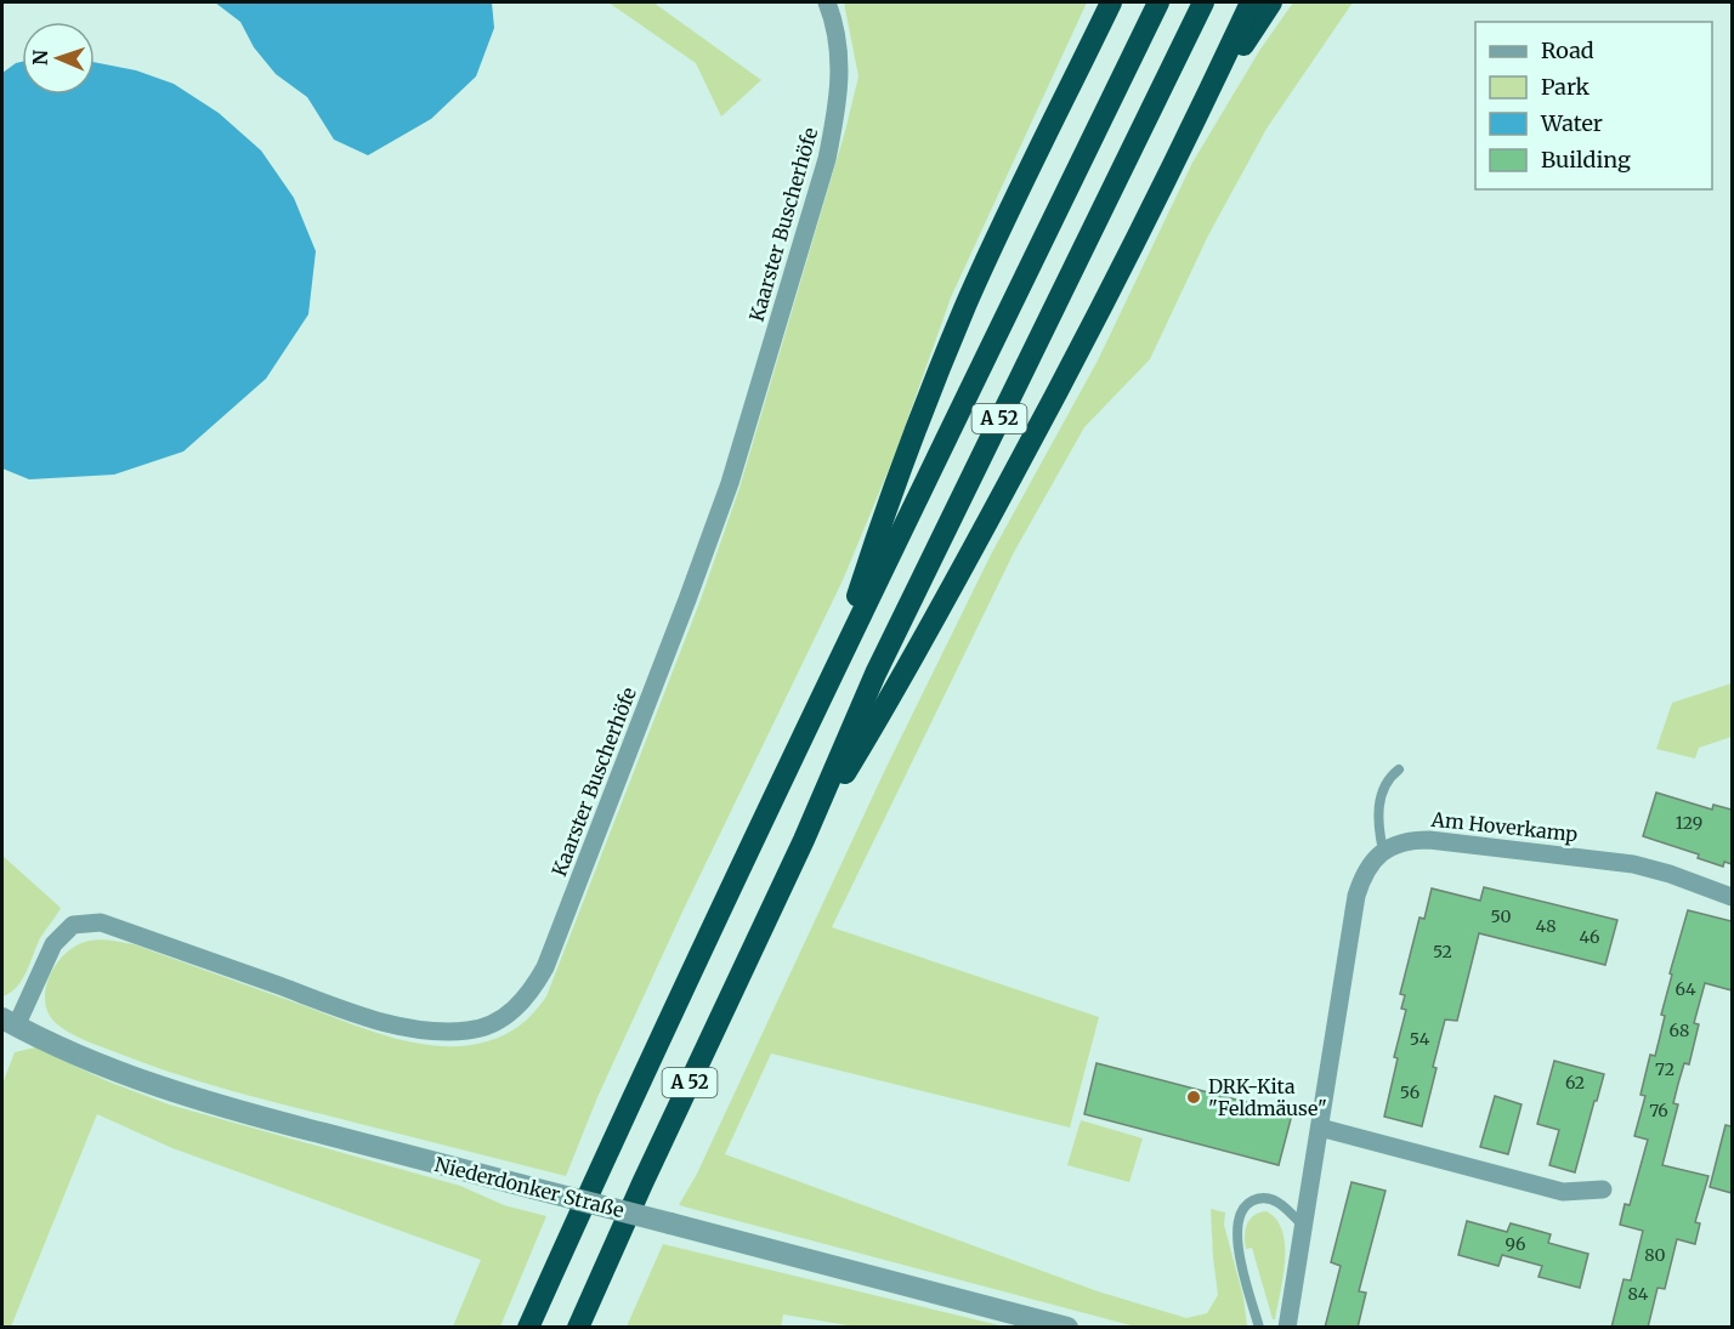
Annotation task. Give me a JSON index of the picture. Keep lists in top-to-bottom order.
{
  "streets": {
    "highway": ["A 52"],
    "street": ["Kaarster Buscherhöfe", "Am Hoverkamp", "Niederdonker Straße"]
  },
  "crossings": [
    ["Kaarster Buscherhöfe", "Niederdonker Straße"]
  ],
  "places": ["DRK-Kita \"Feldmäuse\""],
  "house_numbers": [
    "129",
    "50",
    "48",
    "46",
    "52",
    "64",
    "68",
    "54",
    "72",
    "62",
    "56",
    "76",
    "96",
    "80",
    "84"
  ],
  "legend": [
    "Road",
    "Park",
    "Water",
    "Building"
  ],
  "north": "left"
}
